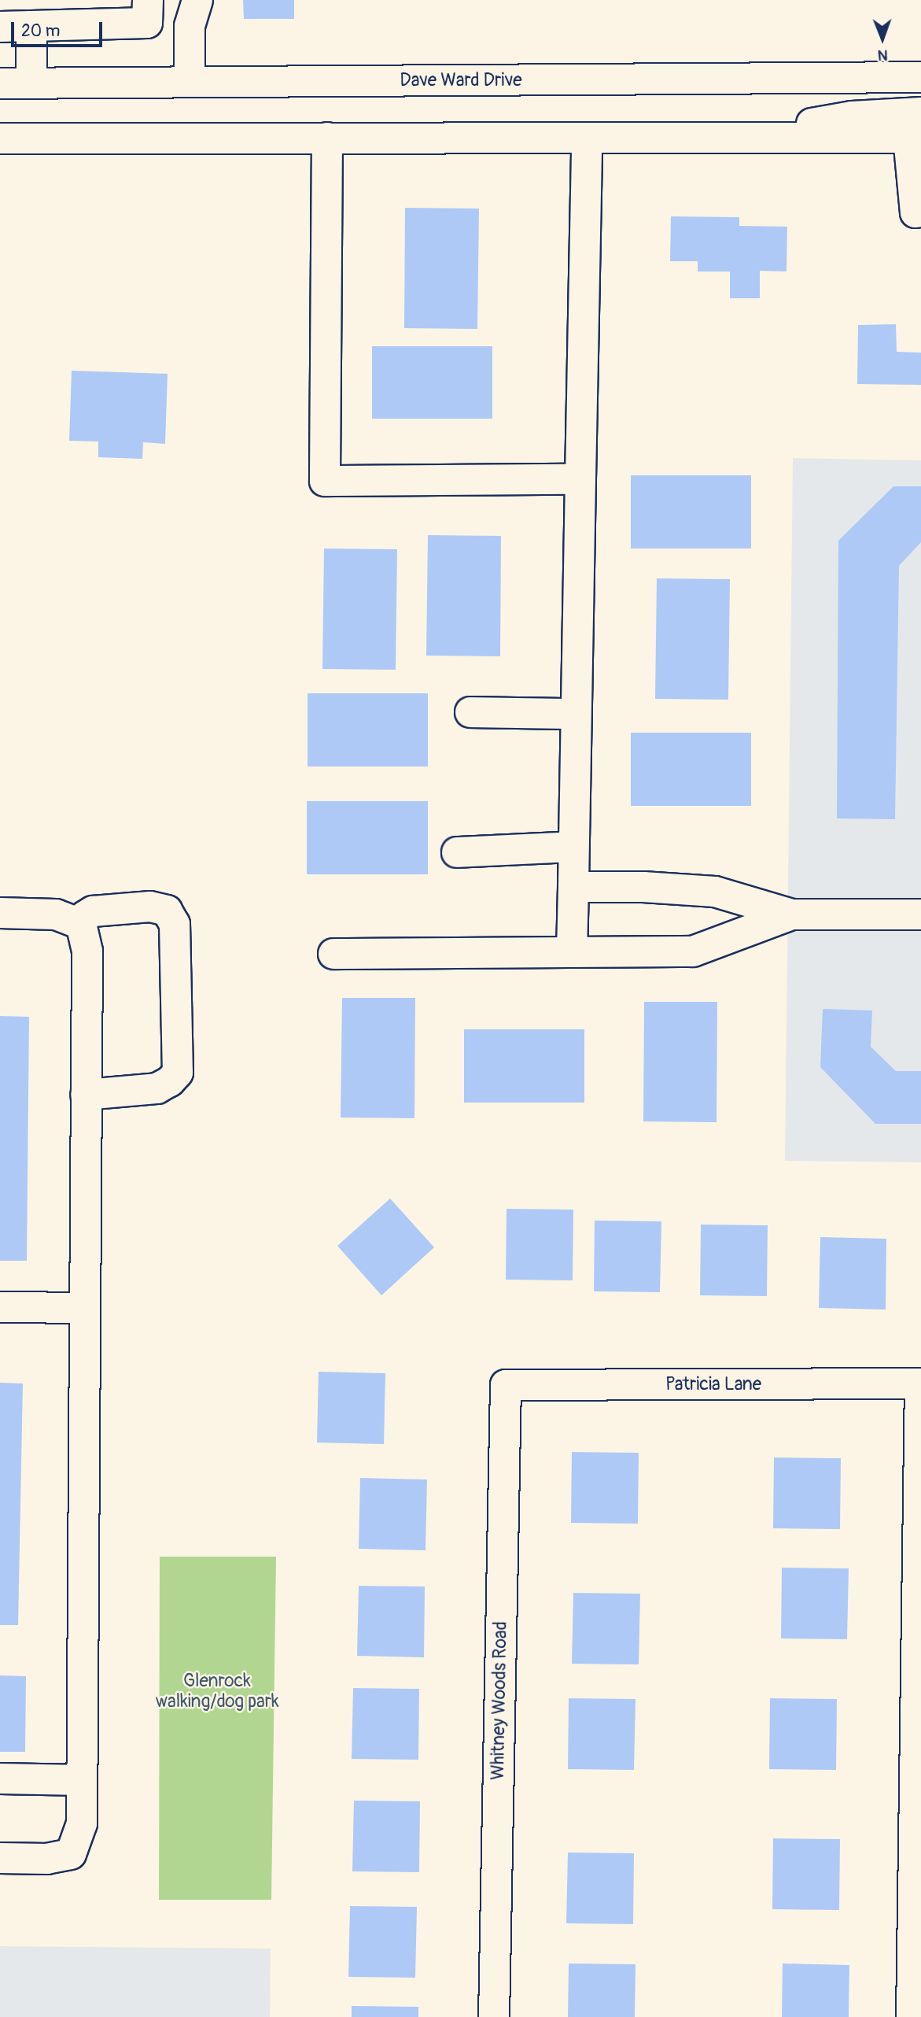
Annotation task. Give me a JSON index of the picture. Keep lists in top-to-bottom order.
{
  "streets": {
    "main road": ["Dave Ward Drive", "Patricia Lane", "Whitney Woods Road"]
  },
  "crossings": [
    ["Patricia Lane", "Whitney Woods Road"]
  ],
  "parks": ["Glenrock walking/dog park"],
  "scale_bar": "20 m",
  "north": "bottom"
}
